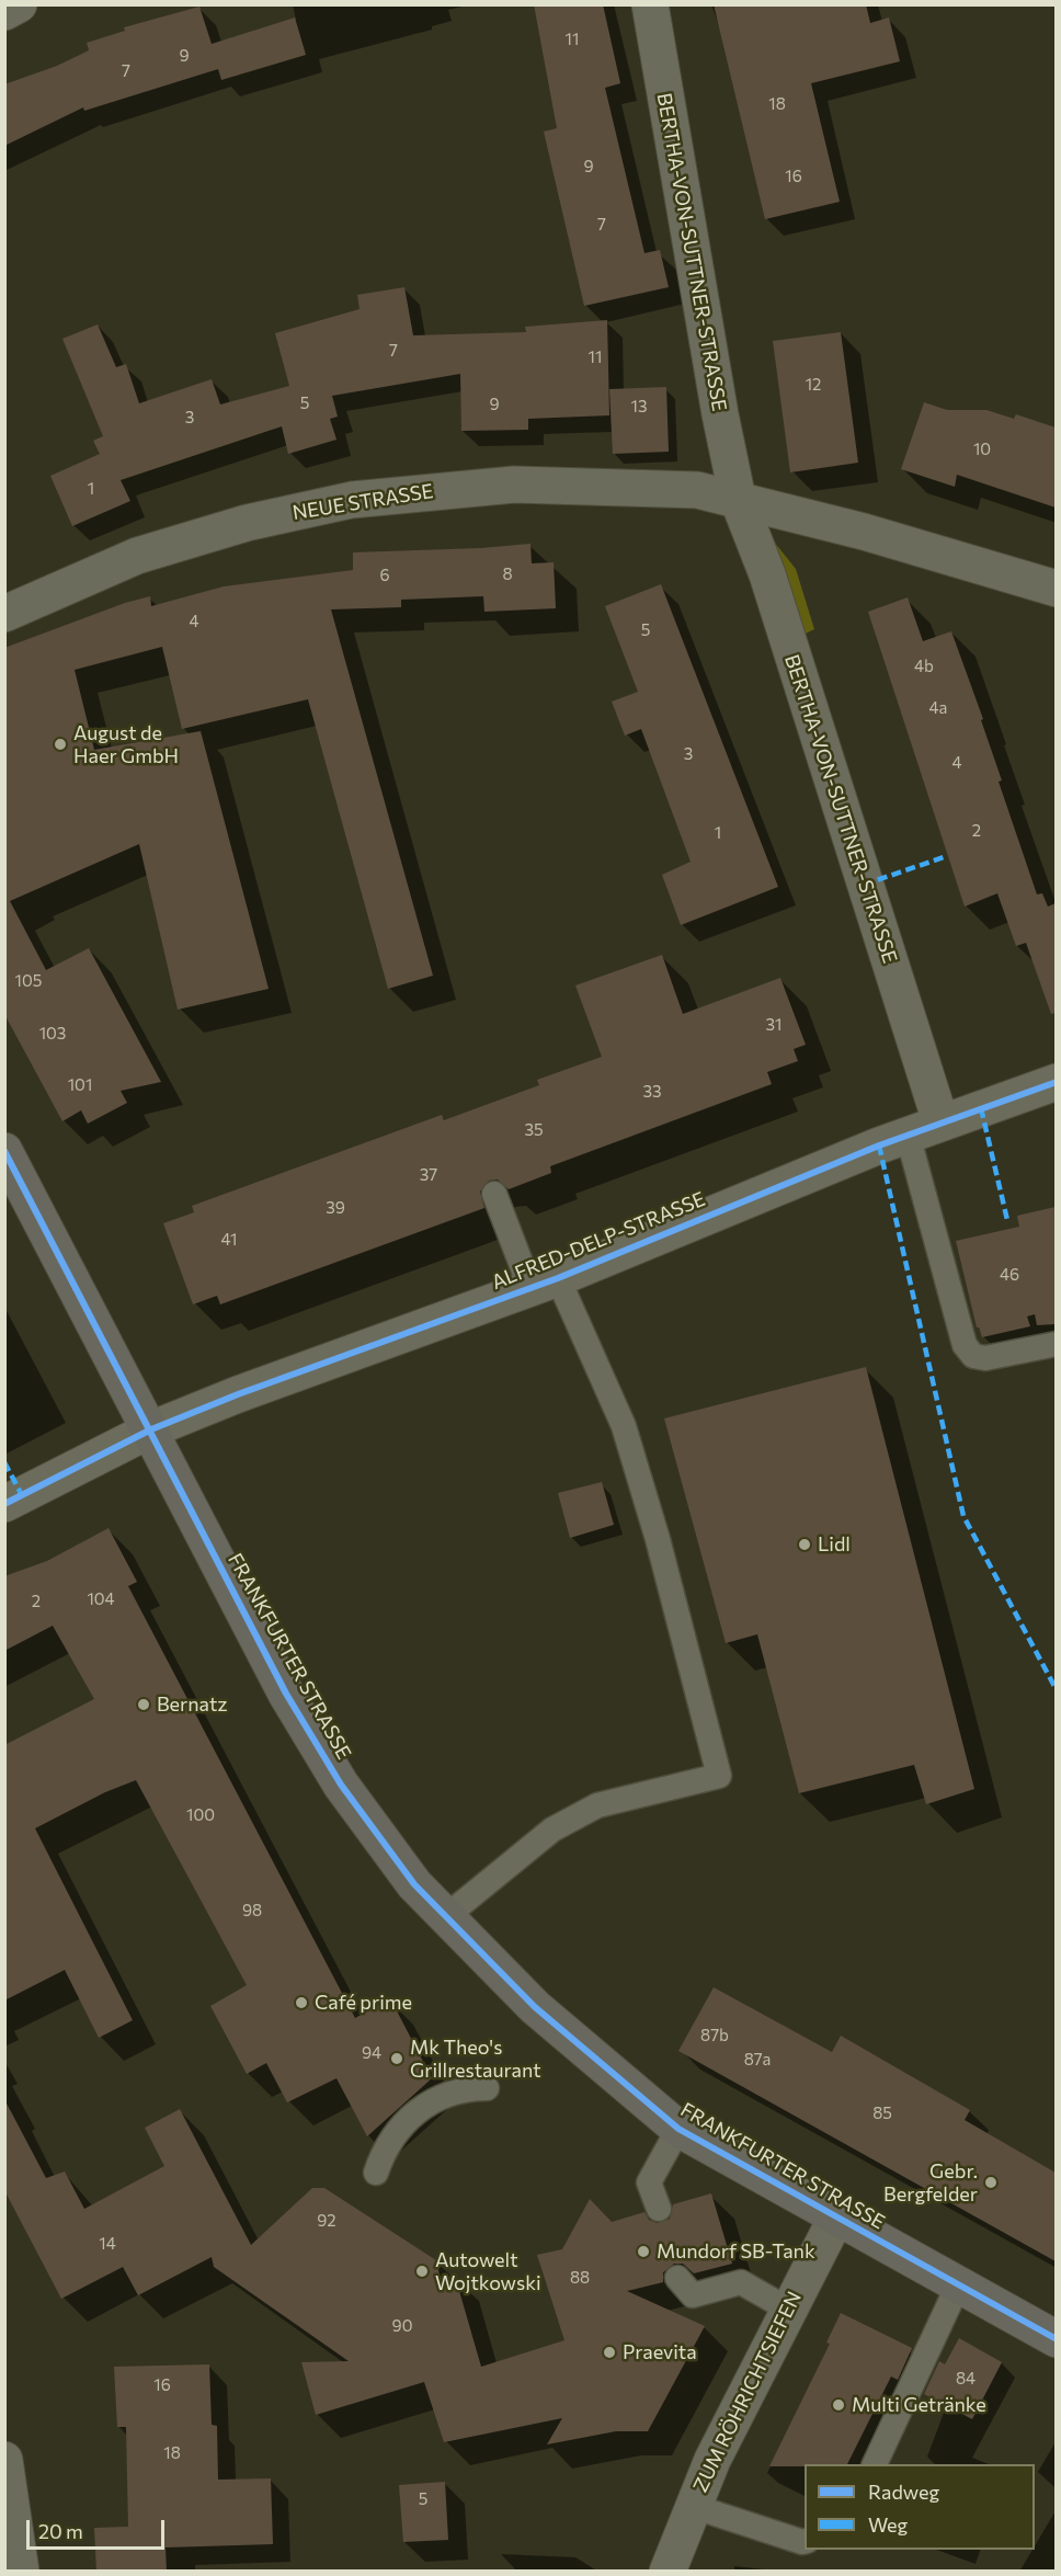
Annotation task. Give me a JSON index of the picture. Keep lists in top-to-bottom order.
{
  "streets": {
    "main road": ["FRANKFURTER STRASSE"],
    "street": [
      "BERTHA-VON-SUTTNER-STRASSE",
      "NEUE STRASSE",
      "ALFRED-DELP-STRASSE",
      "ZUM RÖHRICHTSIEFEN"
    ]
  },
  "crossings": [
    ["BERTHA-VON-SUTTNER-STRASSE", "NEUE STRASSE"],
    ["BERTHA-VON-SUTTNER-STRASSE", "ALFRED-DELP-STRASSE"],
    ["ALFRED-DELP-STRASSE", "FRANKFURTER STRASSE"],
    ["FRANKFURTER STRASSE", "ZUM RÖHRICHTSIEFEN"]
  ],
  "places": [
    "August de Haer GmbH",
    "Lidl",
    "Bernatz",
    "Café prime",
    "Mk Theo's Grillrestaurant",
    "Gebr. Bergfelder",
    "Mundorf SB-Tank",
    "Autowelt Wojtkowski",
    "Praevita",
    "Multi Getränke"
  ],
  "house_numbers": [
    "11",
    "9",
    "7",
    "18",
    "9",
    "16",
    "7",
    "7",
    "11",
    "12",
    "5",
    "9",
    "13",
    "3",
    "10",
    "1",
    "8",
    "6",
    "4",
    "5",
    "4b",
    "4a",
    "3",
    "4",
    "2",
    "1",
    "105",
    "31",
    "103",
    "101",
    "33",
    "35",
    "37",
    "39",
    "41",
    "46",
    "104",
    "2",
    "100",
    "98",
    "87b",
    "94",
    "87a",
    "85",
    "92",
    "14",
    "88",
    "90",
    "84",
    "16",
    "18",
    "5"
  ],
  "legend": ["Radweg", "Weg"],
  "scale_bar": "20 m"
}
